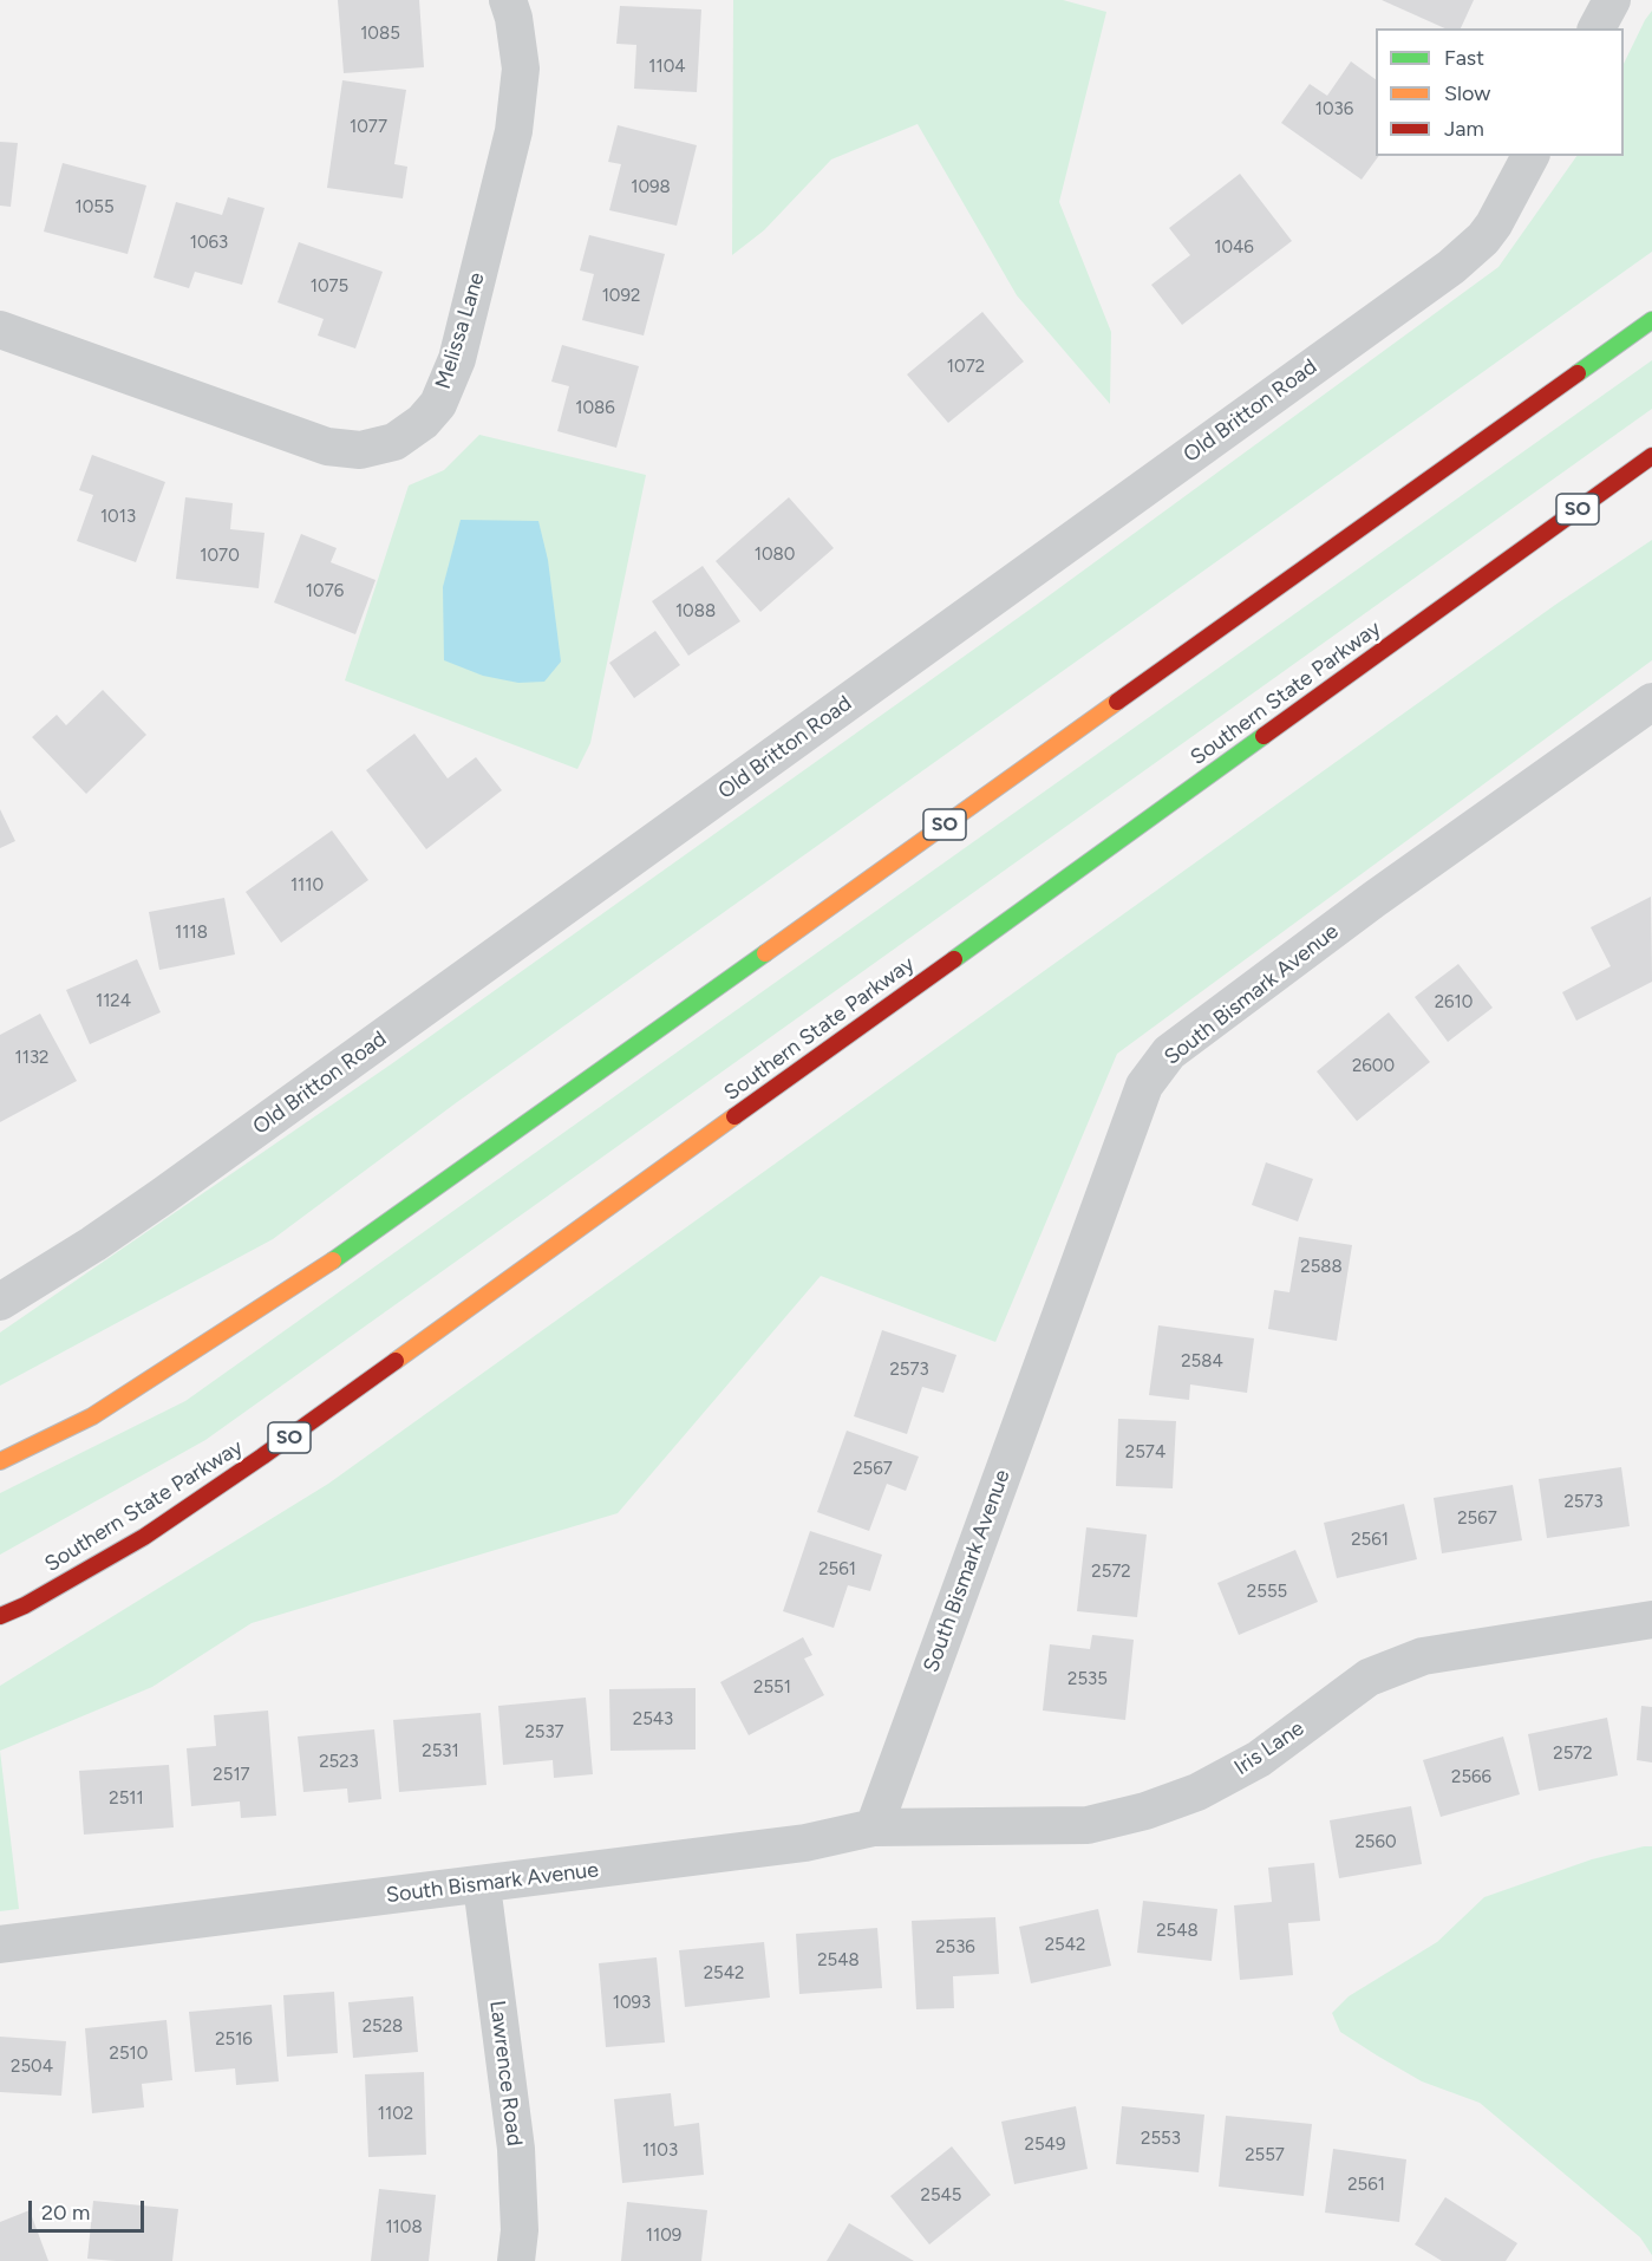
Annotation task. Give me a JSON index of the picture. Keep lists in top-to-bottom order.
{
  "streets": {
    "highway": ["SO", "Southern State Parkway"],
    "street": [
      "Melissa Lane",
      "Old Britton Road",
      "South Bismark Avenue",
      "Iris Lane",
      "Lawrence Road"
    ]
  },
  "crossings": [
    ["South Bismark Avenue", "Iris Lane"],
    ["South Bismark Avenue", "Lawrence Road"]
  ],
  "house_numbers": [
    "1085",
    "1104",
    "1036",
    "1077",
    "1098",
    "1055",
    "1063",
    "1046",
    "1075",
    "1092",
    "1072",
    "1086",
    "1013",
    "1080",
    "1070",
    "1076",
    "1088",
    "1110",
    "1118",
    "1124",
    "2610",
    "1132",
    "2600",
    "2588",
    "2584",
    "2573",
    "2574",
    "2567",
    "2573",
    "2567",
    "2561",
    "2561",
    "2572",
    "2555",
    "2535",
    "2551",
    "2543",
    "2537",
    "2531",
    "2572",
    "2523",
    "2517",
    "2566",
    "2511",
    "2560",
    "2548",
    "2542",
    "2536",
    "2548",
    "2542",
    "1093",
    "2528",
    "2516",
    "2510",
    "2504",
    "1102",
    "2553",
    "2549",
    "1103",
    "2557",
    "2561",
    "2545",
    "1108",
    "1109"
  ],
  "legend": ["Fast", "Slow", "Jam"],
  "scale_bar": "20 m"
}
